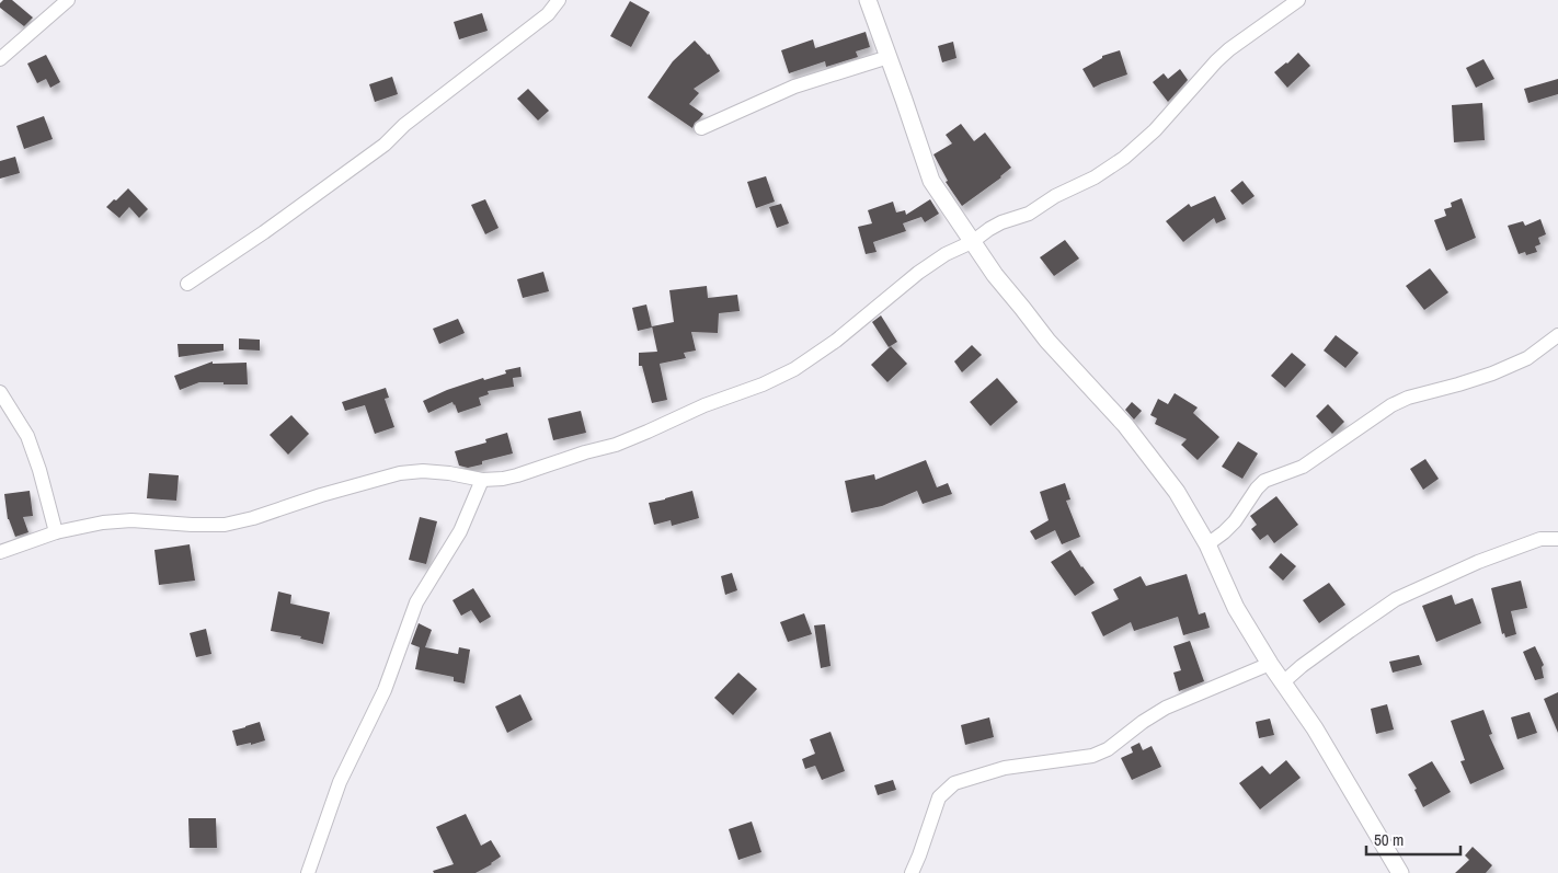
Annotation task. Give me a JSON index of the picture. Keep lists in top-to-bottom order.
{
  "scale_bar": "50 m"
}
